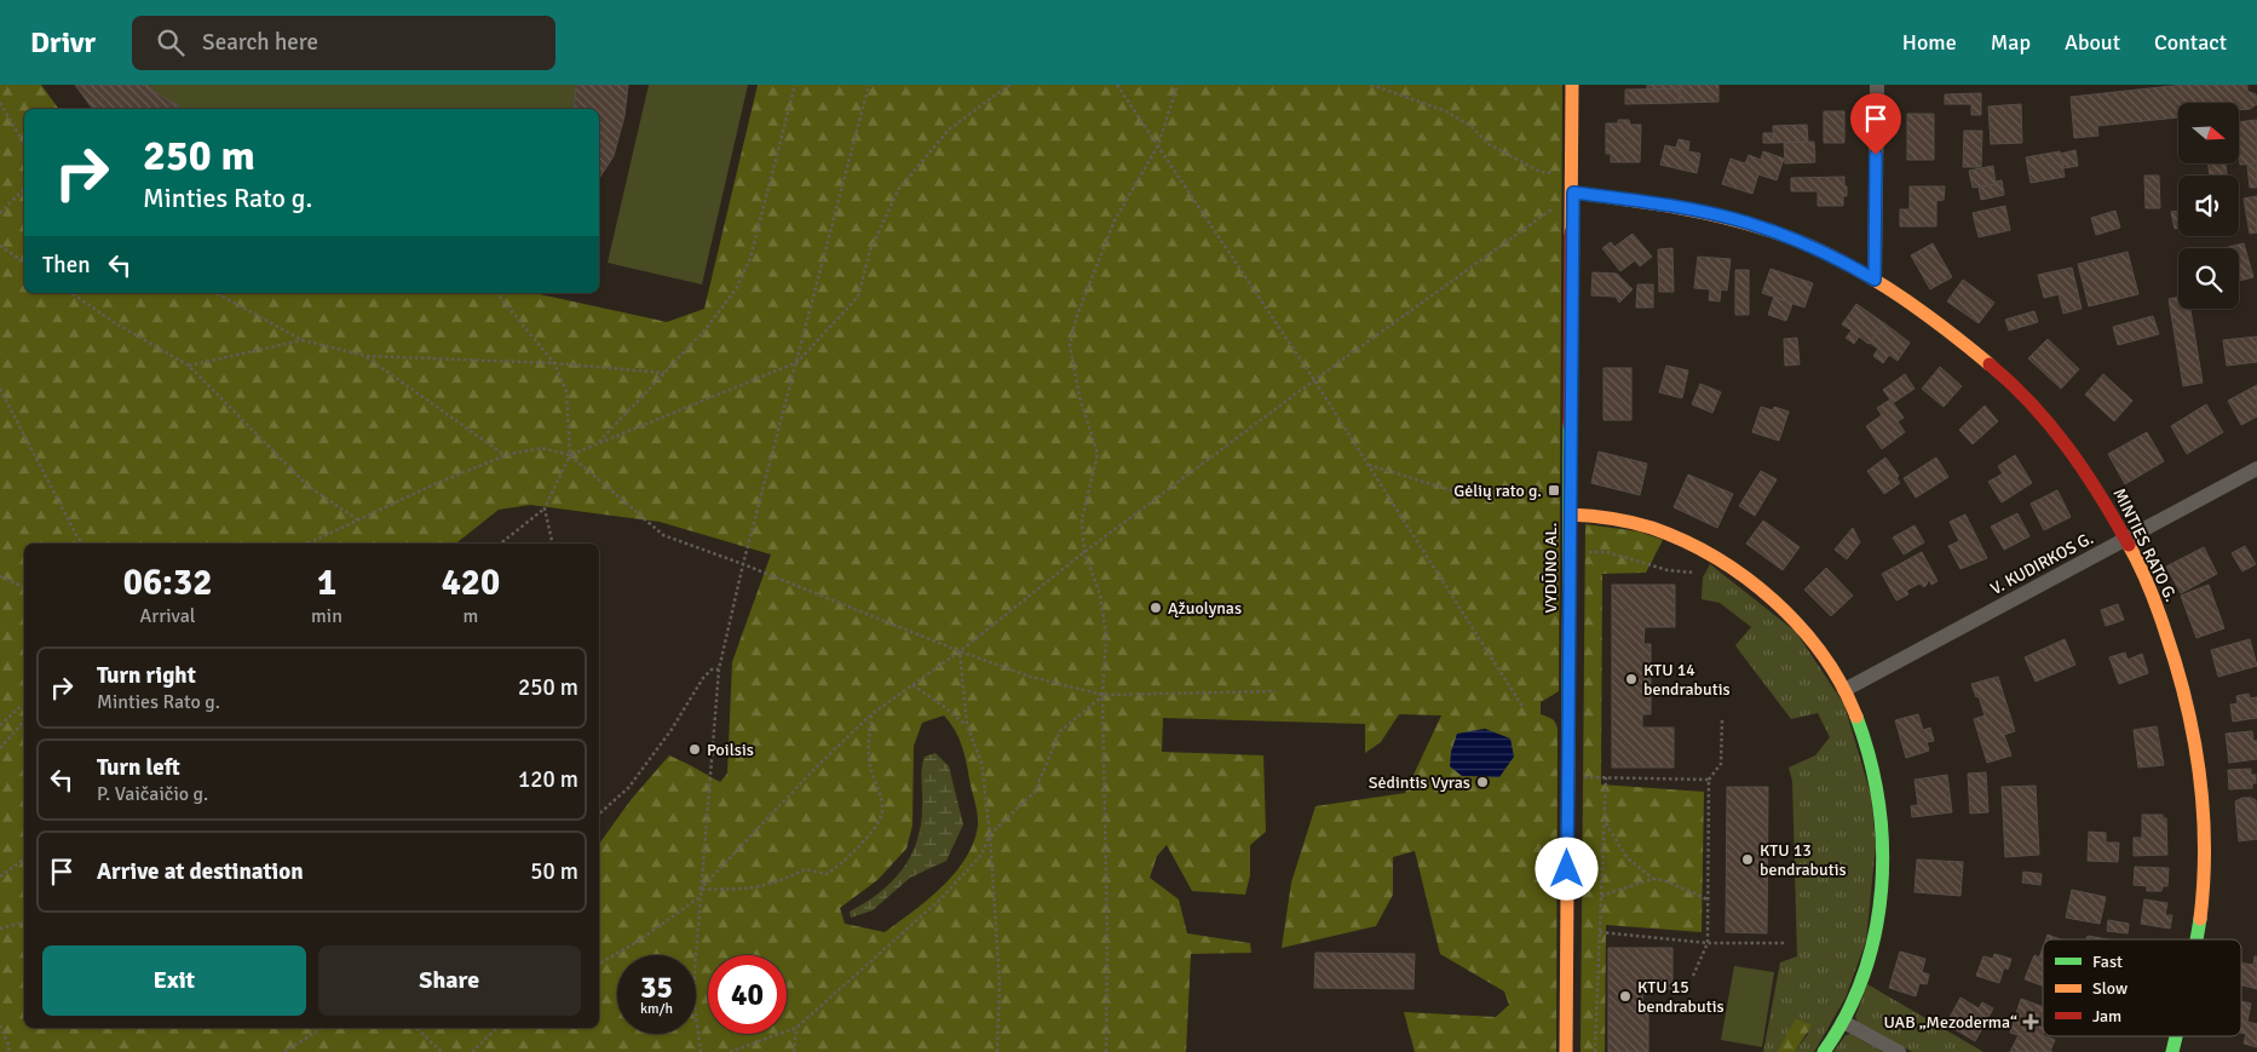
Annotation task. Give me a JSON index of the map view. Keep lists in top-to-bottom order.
{
  "streets": {
    "street": ["MINTIES RATO G.", "V. KUDIRKOS G.", "VYDŪNO AL."]
  },
  "crossings": [
    ["MINTIES RATO G.", "V. KUDIRKOS G."],
    ["MINTIES RATO G.", "VYDŪNO AL."]
  ],
  "places": {
    "transit": ["Gėlių rato g."],
    "other": [
      "Ąžuolynas",
      "KTU 14 bendrabutis",
      "Poilsis",
      "Sėdintis Vyras",
      "KTU 13 bendrabutis",
      "KTU 15 bendrabutis"
    ],
    "health": ["UAB „Mezoderma“"]
  },
  "legend": ["Fast", "Slow", "Jam"],
  "north": "right",
  "page": {
    "header": "Drivr",
    "search": "Search here",
    "nav": [
      "Home",
      "Map",
      "About",
      "Contact"
    ],
    "turn": ["250 m", "Minties Rato g."],
    "then": "Then",
    "eta": [
      "06:32",
      "Arrival",
      "1",
      "min",
      "420",
      "m"
    ],
    "list": [
      {
        "name": "Turn right",
        "note": "Minties Rato g.",
        "value": "250 m"
      },
      {
        "name": "Turn left",
        "note": "P. Vaičaičio g.",
        "value": "120 m"
      },
      {
        "name": "Arrive at destination",
        "value": "50 m"
      }
    ],
    "buttons": ["Exit", "Share"],
    "speed": "35 km/h",
    "limit": "40"
  }
}
